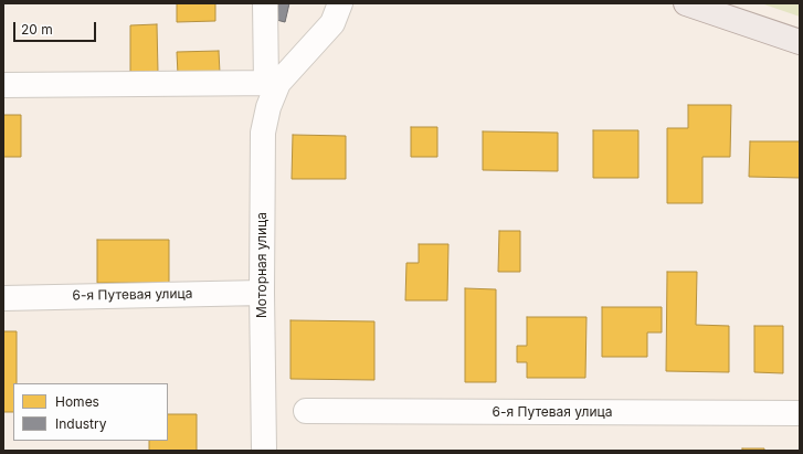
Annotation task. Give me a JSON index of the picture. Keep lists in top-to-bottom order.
{
  "streets": {
    "street": ["Моторная улица", "6-я Путевая улица"]
  },
  "crossings": [
    ["Моторная улица", "6-я Путевая улица"]
  ],
  "legend": ["Homes", "Industry"],
  "scale_bar": "20 m"
}
